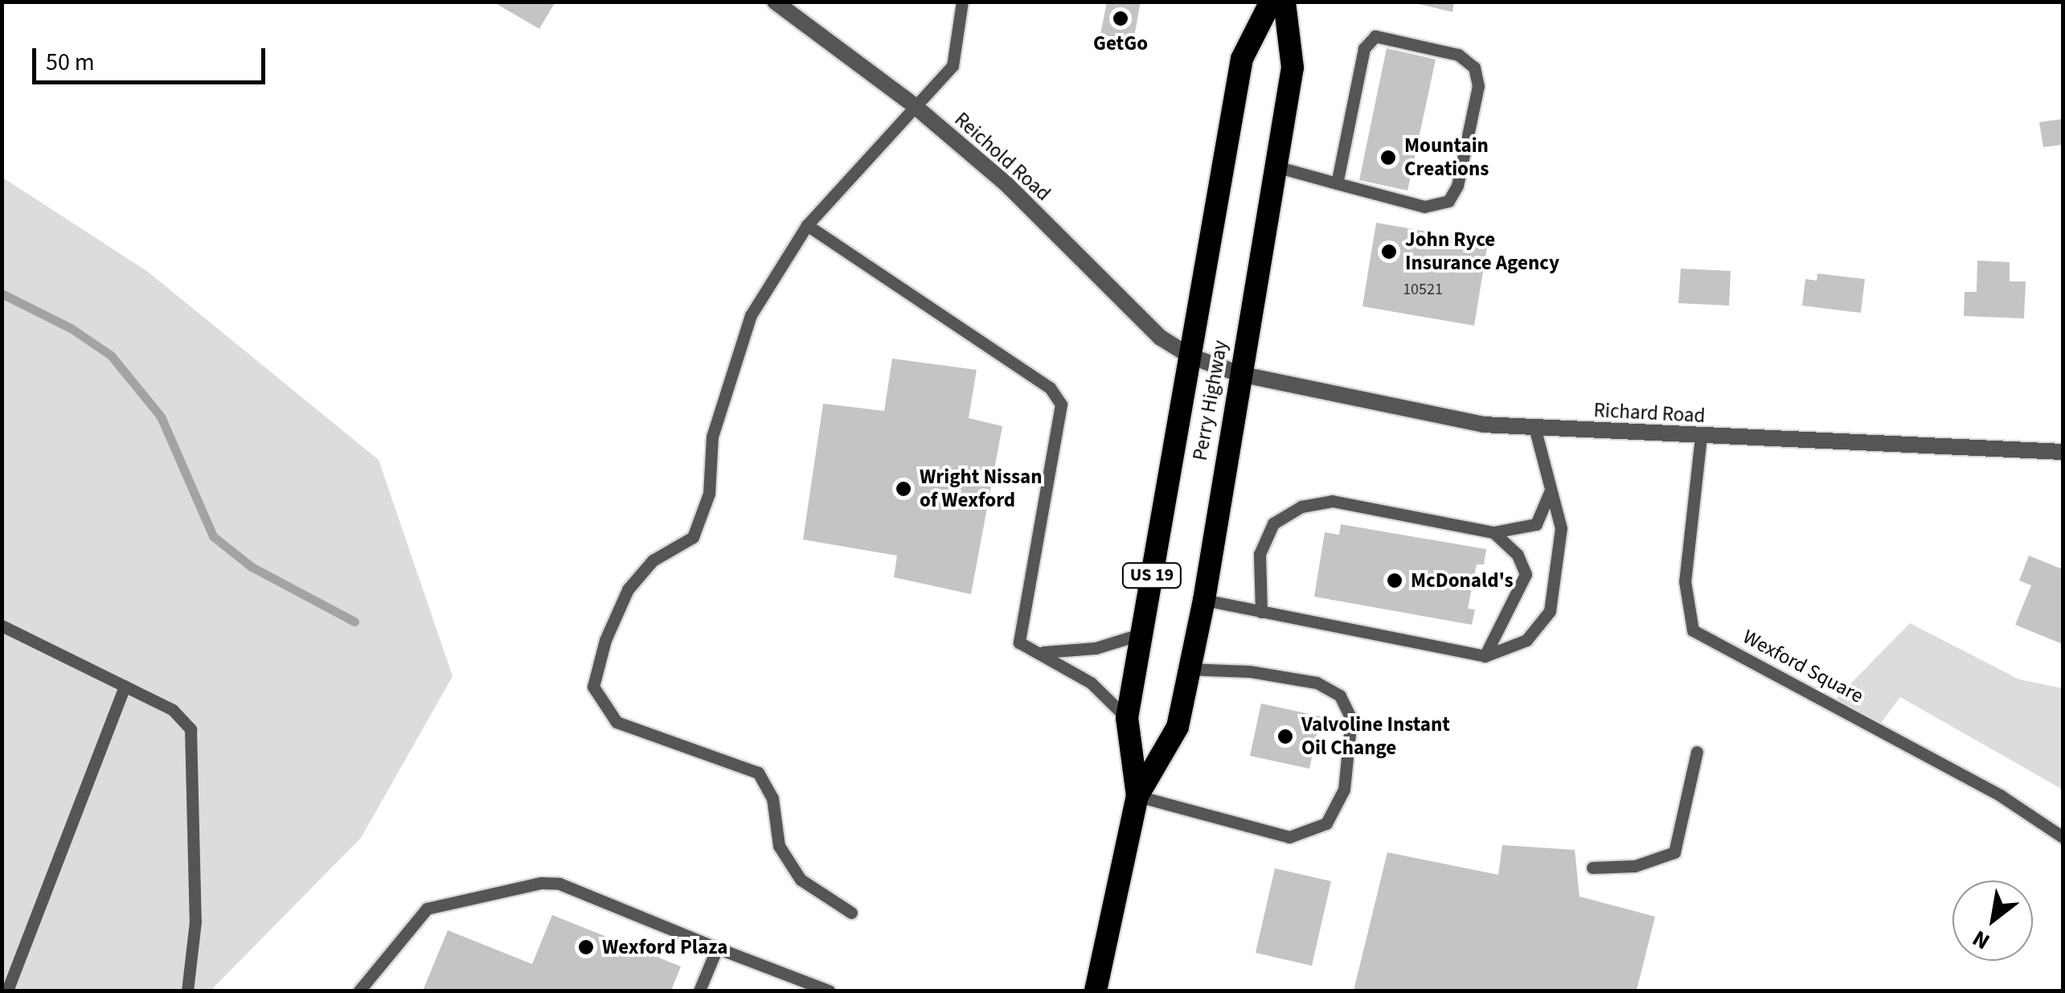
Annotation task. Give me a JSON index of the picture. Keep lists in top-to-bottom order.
{
  "streets": {
    "highway": ["Perry Highway", "US 19"],
    "street": ["Reichold Road", "Richard Road"],
    "lane": ["Wexford Square"]
  },
  "crossings": [
    ["Reichold Road", "Perry Highway"],
    ["Reichold Road", "Richard Road"],
    ["Perry Highway", "Richard Road"],
    ["Richard Road", "Wexford Square"]
  ],
  "places": [
    "GetGo",
    "Mountain Creations",
    "John Ryce Insurance Agency",
    "Wright Nissan of Wexford",
    "McDonald's",
    "Valvoline Instant Oil Change",
    "Wexford Plaza"
  ],
  "house_numbers": ["10521"],
  "scale_bar": "50 m",
  "north": "bottom left"
}
